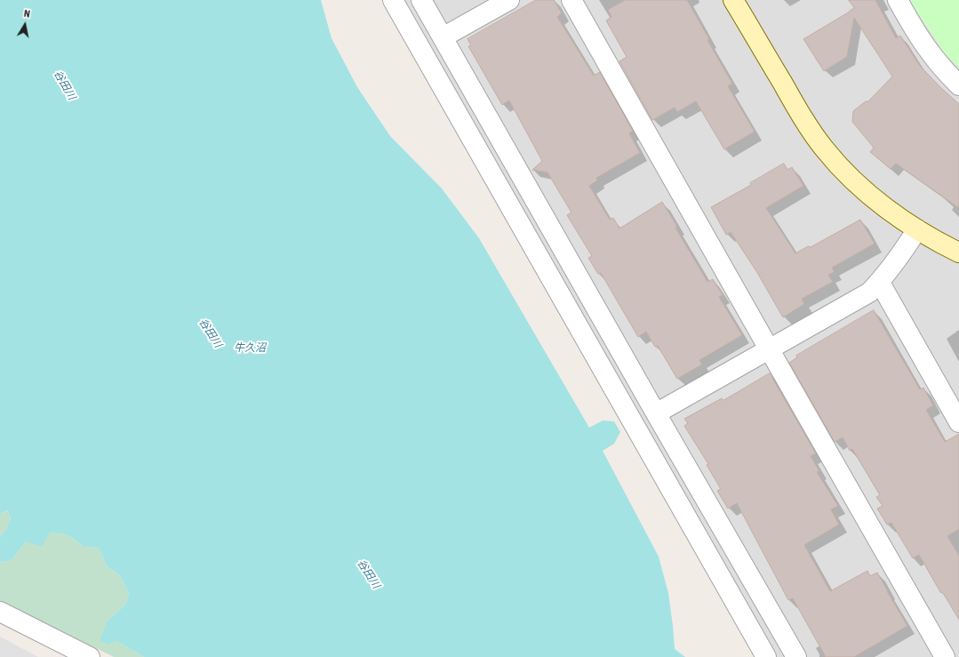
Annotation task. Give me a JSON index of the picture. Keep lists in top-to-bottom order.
{
  "water": ["谷田川", "牛久沼"],
  "north": "top"
}
